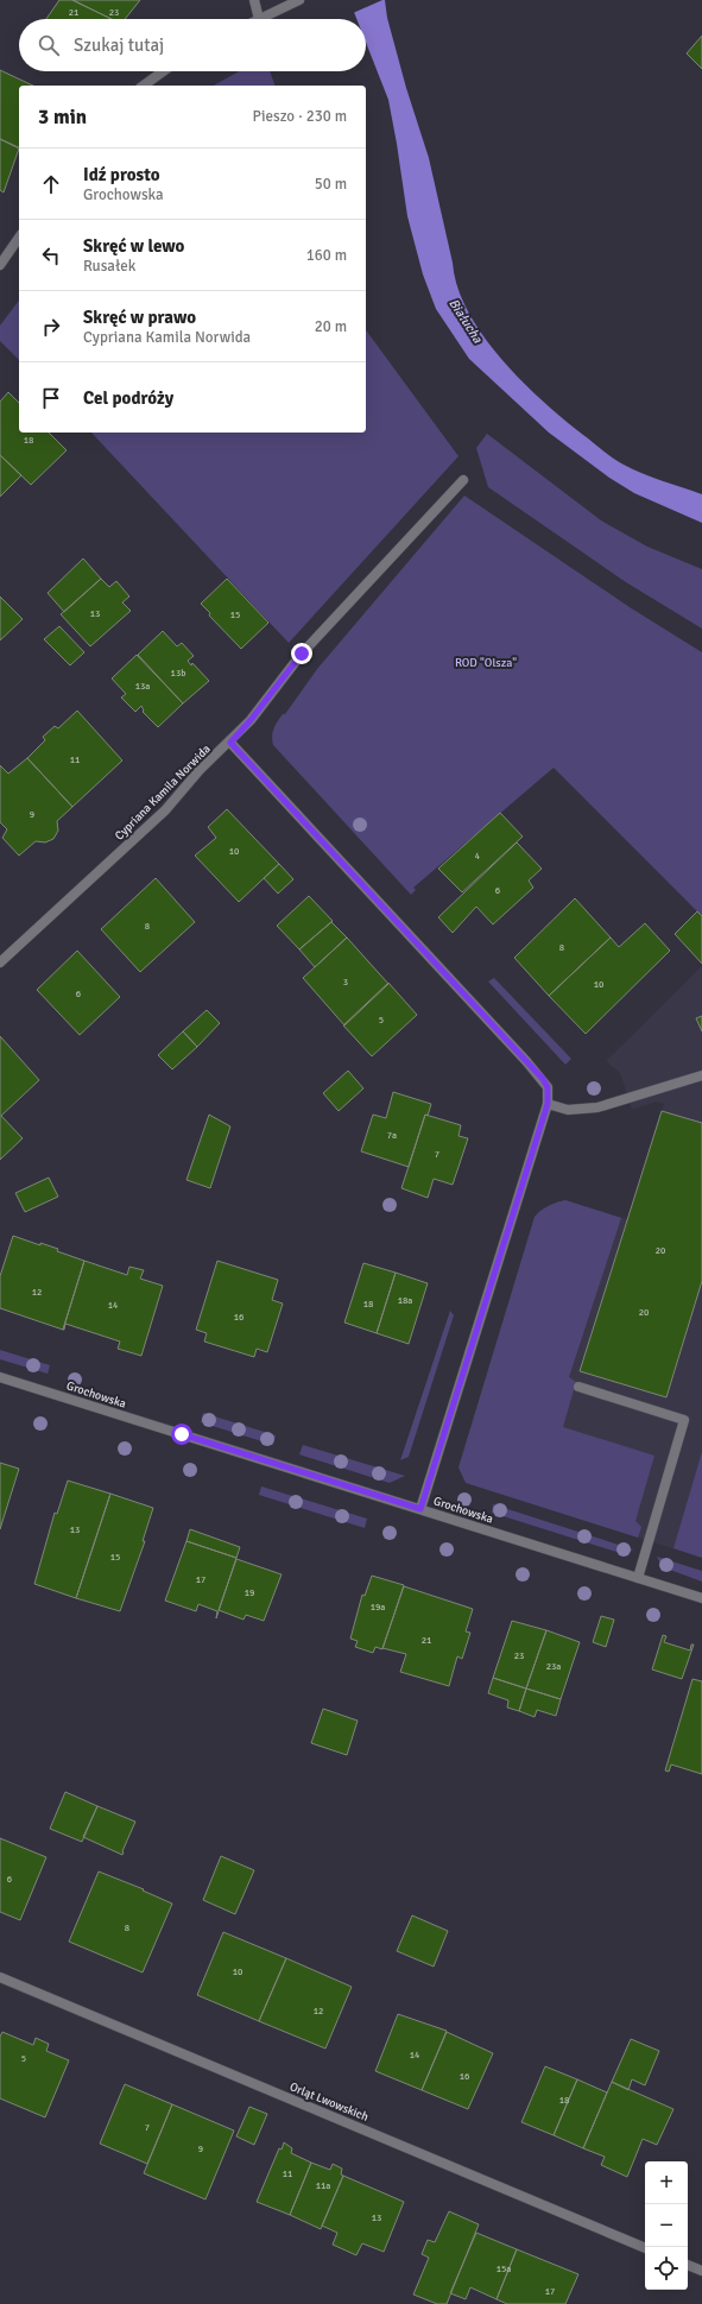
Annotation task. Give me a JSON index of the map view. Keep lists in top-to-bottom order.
{
  "streets": {
    "street": ["Cypriana Kamila Norwida", "Grochowska", "Orląt Lwowskich"]
  },
  "water": ["Białucha"],
  "parks": ["ROD \"Olsza\""],
  "house_numbers": [
    "21",
    "23",
    "18",
    "13",
    "15",
    "13b",
    "13a",
    "11",
    "9",
    "10",
    "4",
    "6",
    "8",
    "8",
    "3",
    "10",
    "6",
    "5",
    "7a",
    "7",
    "20",
    "12",
    "18a",
    "18",
    "14",
    "20",
    "16",
    "13",
    "15",
    "17",
    "19",
    "19a",
    "21",
    "23",
    "23a",
    "6",
    "8",
    "10",
    "12",
    "14",
    "5",
    "16",
    "18",
    "7",
    "9",
    "11",
    "11a",
    "13",
    "15a",
    "17"
  ],
  "page": {
    "search": "Szukaj tutaj",
    "heading": ["3 min", "Pieszo · 230 m"],
    "list": [
      ["Idź prosto", "Grochowska", "50 m"],
      ["Skręć w lewo", "Rusałek", "160 m"],
      ["Skręć w prawo", "Cypriana Kamila Norwida", "20 m"],
      "Cel podróży"
    ],
    "map_buttons": ["+", "−"]
  }
}
